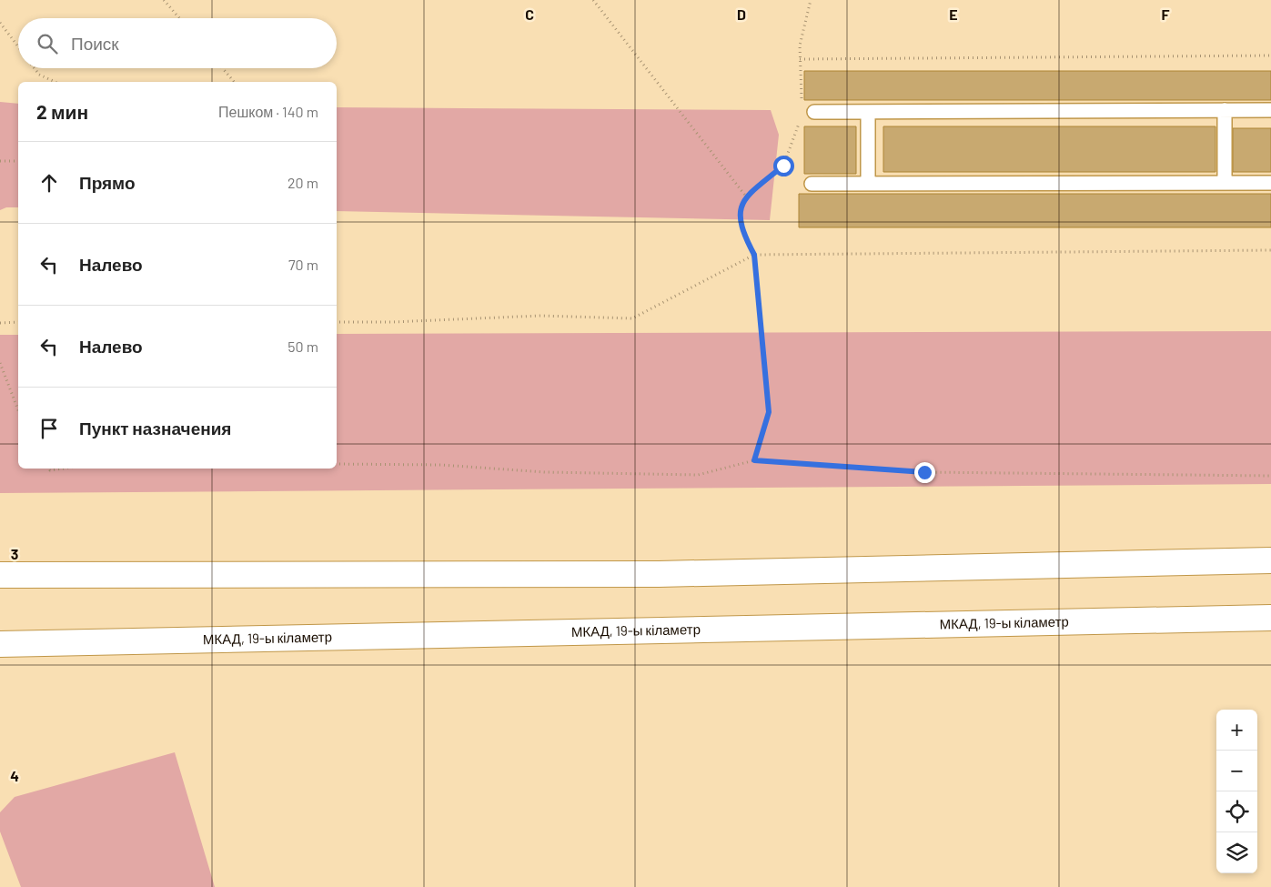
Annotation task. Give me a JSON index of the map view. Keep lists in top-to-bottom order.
{
  "streets": {
    "highway": ["МКАД, 19-ы кіламетр"]
  },
  "page": {
    "search": "Поиск",
    "heading": ["2 мин", "Пешком · 140 m"],
    "list": [
      ["Прямо", "20 m"],
      ["Налево", "70 m"],
      ["Налево", "50 m"],
      "Пункт назначения"
    ],
    "map_buttons": ["+", "−"]
  },
  "grid": {
    "columns": [
      "C",
      "D",
      "E",
      "F"
    ],
    "rows": ["3", "4"]
  }
}
